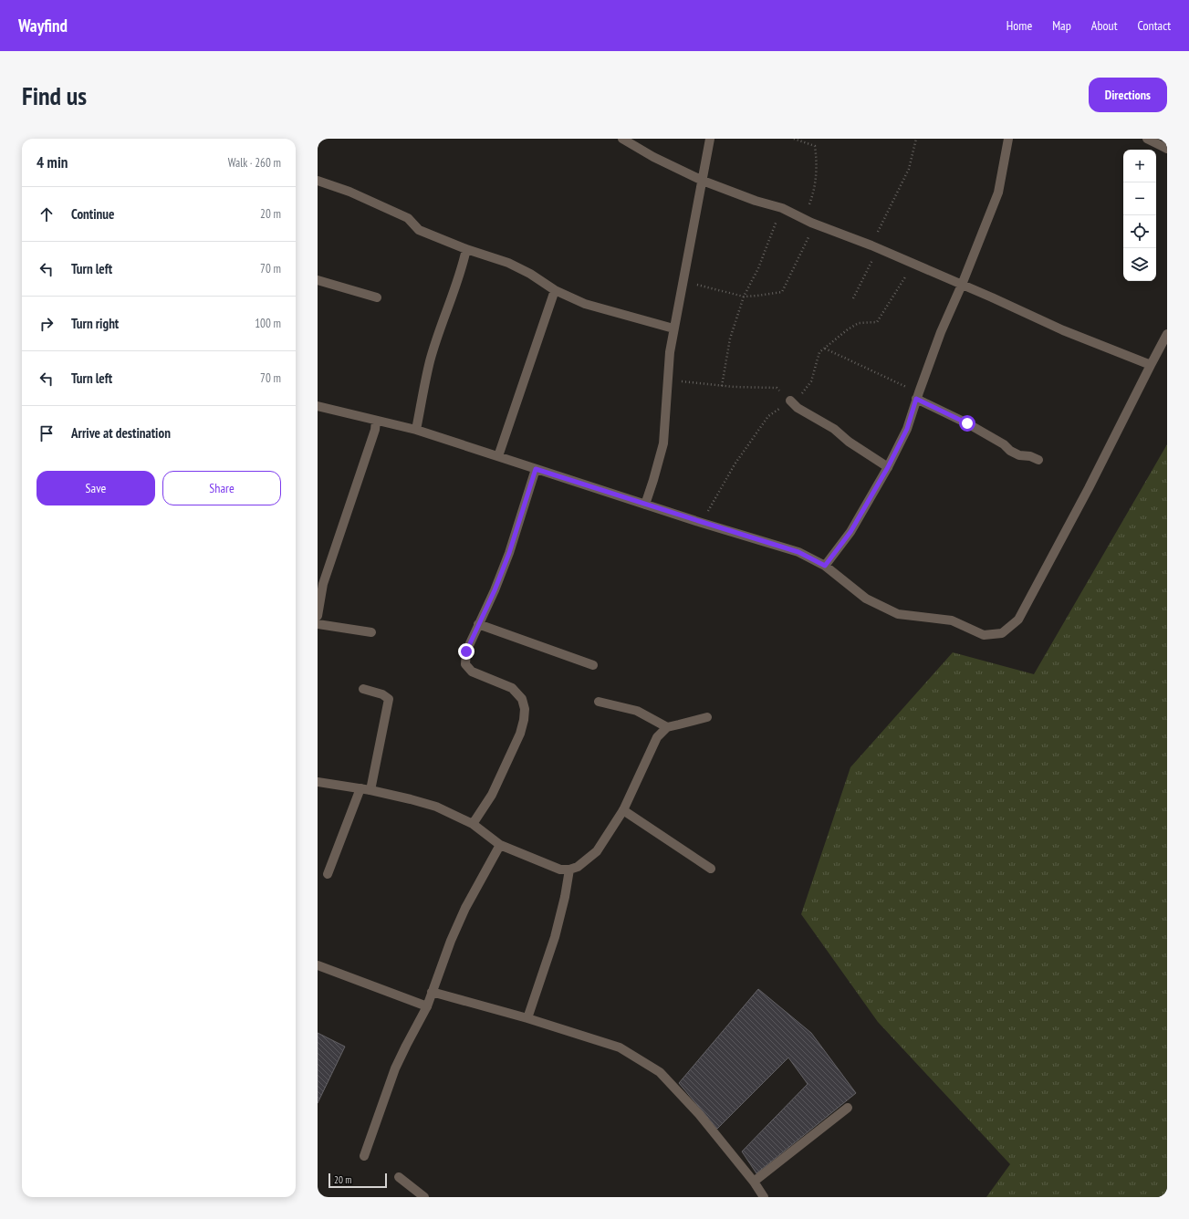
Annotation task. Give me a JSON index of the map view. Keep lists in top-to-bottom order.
{
  "scale_bar": "20 m",
  "page": {
    "header": "Wayfind",
    "nav": [
      "Home",
      "Map",
      "About",
      "Contact"
    ],
    "buttons": [
      "Directions",
      ["Save", "Share"]
    ],
    "title": "Find us",
    "heading": ["4 min", "Walk · 260 m"],
    "map_buttons": ["+", "−"],
    "list": [
      ["Continue", "20 m"],
      ["Turn left", "70 m"],
      ["Turn right", "100 m"],
      ["Turn left", "70 m"],
      "Arrive at destination"
    ],
    "scale": "20 m"
  }
}
